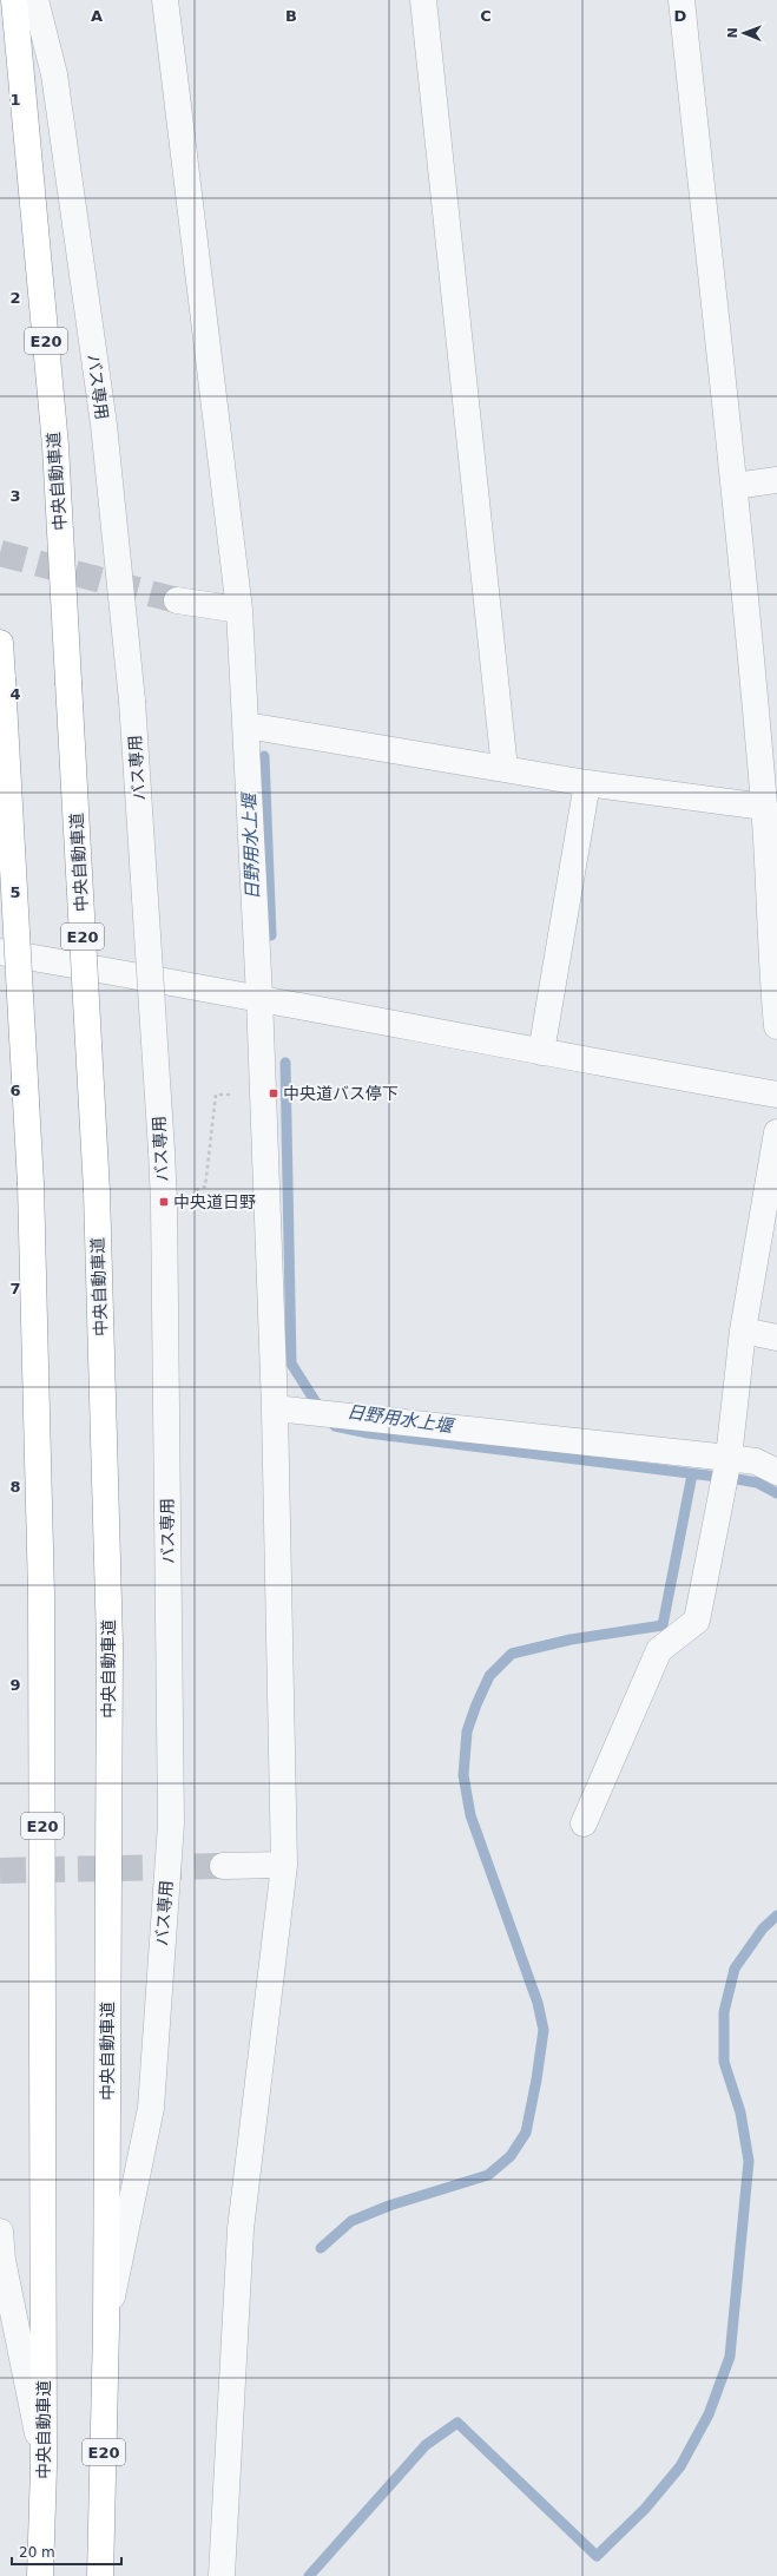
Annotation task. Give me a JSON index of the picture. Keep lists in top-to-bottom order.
{
  "streets": {
    "highway": ["E20", "中央自動車道"],
    "street": ["バス専用"]
  },
  "crossings": [
    ["バス専用", "中央自動車道"]
  ],
  "water": ["日野用水上堰"],
  "places": {
    "transit": ["中央道バス停下", "中央道日野"]
  },
  "scale_bar": "20 m",
  "north": "left",
  "grid": {
    "columns": [
      "A",
      "B",
      "C",
      "D"
    ],
    "rows": [
      "1",
      "2",
      "3",
      "4",
      "5",
      "6",
      "7",
      "8",
      "9"
    ]
  }
}
